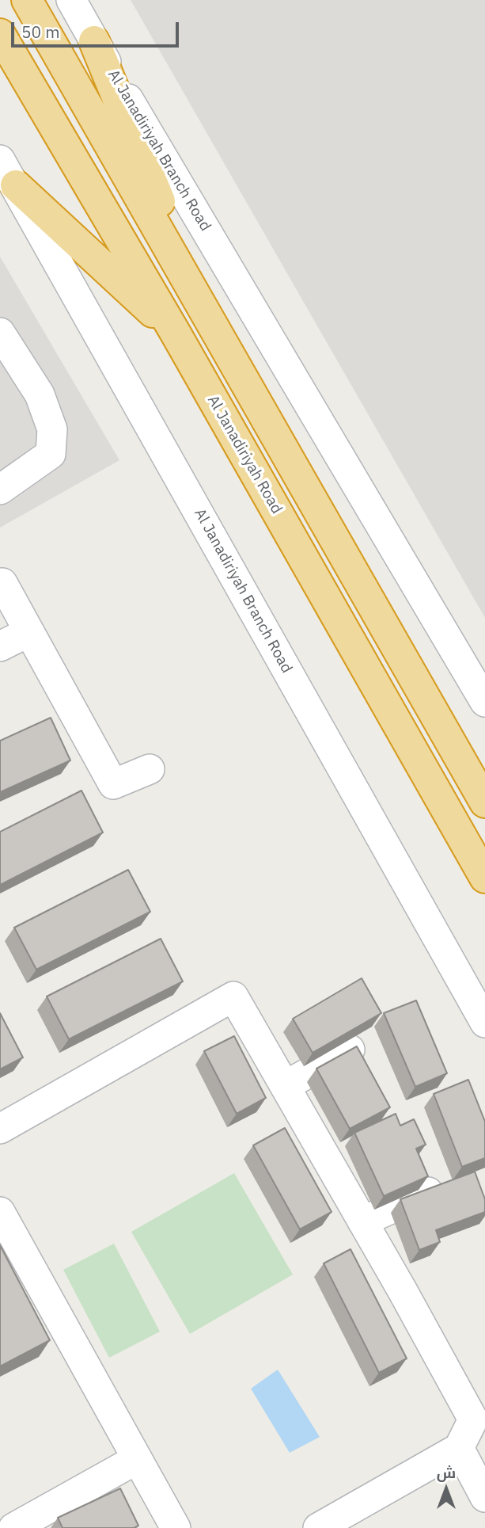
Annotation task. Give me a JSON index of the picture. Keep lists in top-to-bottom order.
{
  "streets": {
    "highway": ["Al Janadiriyah Road"],
    "street": ["Al Janadiriyah Branch Road"]
  },
  "scale_bar": "50 m",
  "north": "top"
}
